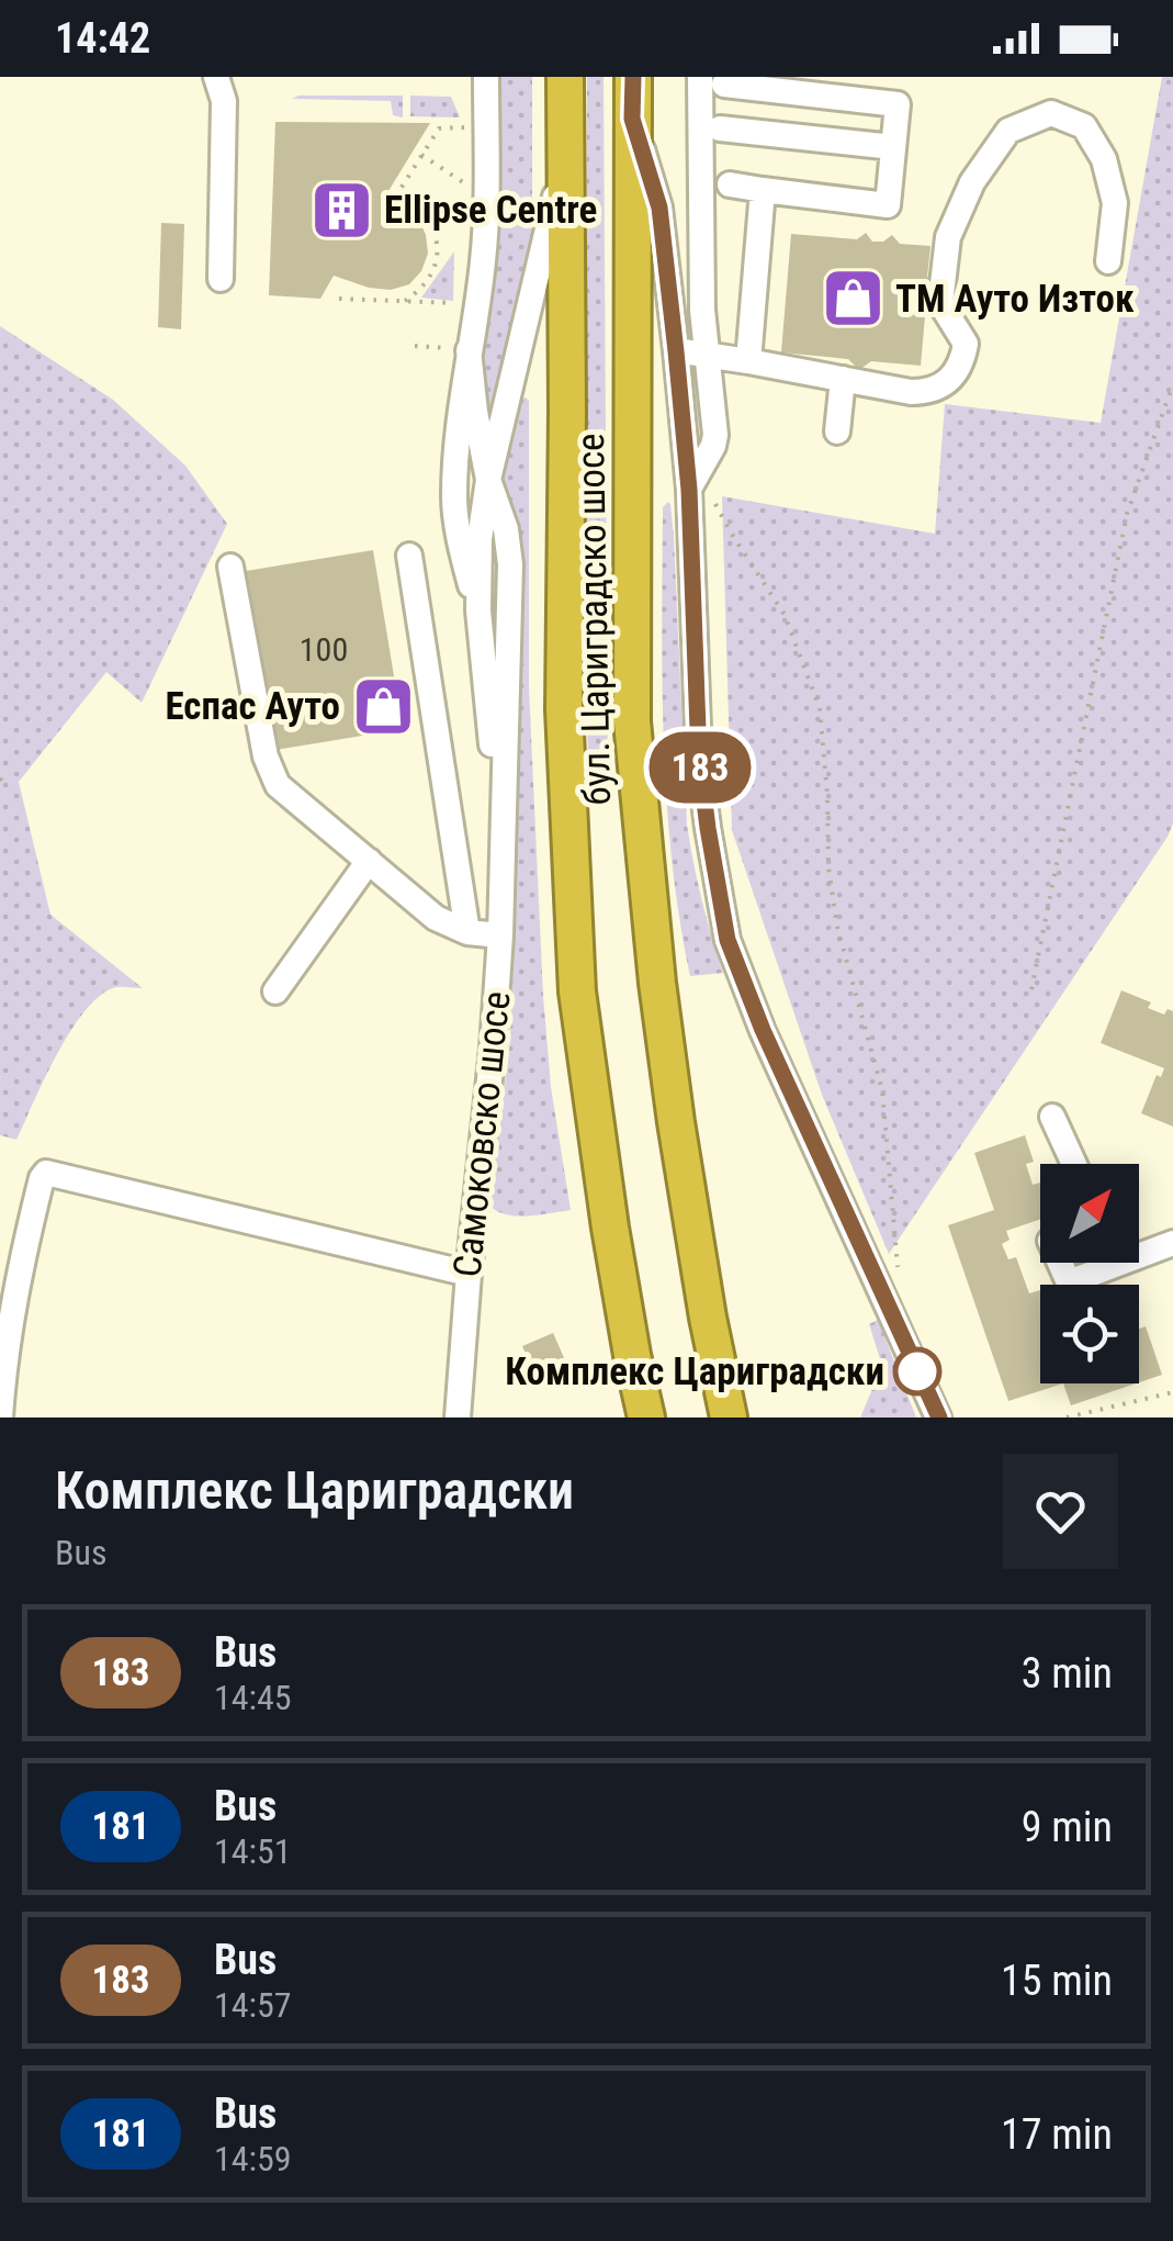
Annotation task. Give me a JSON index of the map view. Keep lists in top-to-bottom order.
{
  "streets": {
    "highway": ["бул. Цариградско шосе"],
    "street": ["Самоковско шосе"]
  },
  "crossings": [
    ["бул. Цариградско шосе", "Самоковско шосе"]
  ],
  "places": {
    "building": ["Ellipse Centre"],
    "shop": ["ТМ Ауто Изток", "Еспас Ауто"],
    "other": ["Комплекс Цариградски"]
  },
  "lines": ["bus line 183"],
  "house_numbers": ["100"],
  "north": "top right",
  "page": {
    "status": "14:42",
    "on_map": "183",
    "heading": ["Комплекс Цариградски", "Bus"],
    "list": [
      {
        "mark": "183",
        "name": "Bus",
        "note": "14:45",
        "value": "3 min"
      },
      {
        "mark": "181",
        "name": "Bus",
        "note": "14:51",
        "value": "9 min"
      },
      {
        "mark": "183",
        "name": "Bus",
        "note": "14:57",
        "value": "15 min"
      },
      {
        "mark": "181",
        "name": "Bus",
        "note": "14:59",
        "value": "17 min"
      }
    ]
  }
}
